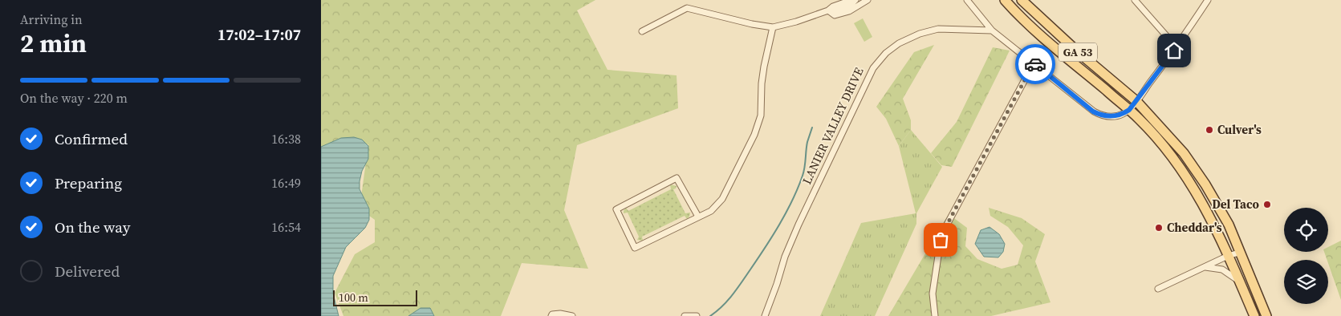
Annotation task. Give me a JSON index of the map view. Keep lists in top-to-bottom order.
{
  "streets": {
    "main road": ["GA 53"],
    "street": ["LANIER VALLEY DRIVE"]
  },
  "places": ["Culver's", "Del Taco", "Cheddar's"],
  "scale_bar": "100 m",
  "page": {
    "heading": ["2 min", "Arriving in", "17:02–17:07"],
    "bar": "On the way · 220 m",
    "list": [
      ["Confirmed", "16:38"],
      ["Preparing", "16:49"],
      ["On the way", "16:54"],
      "Delivered"
    ],
    "scale": "100 m"
  }
}
